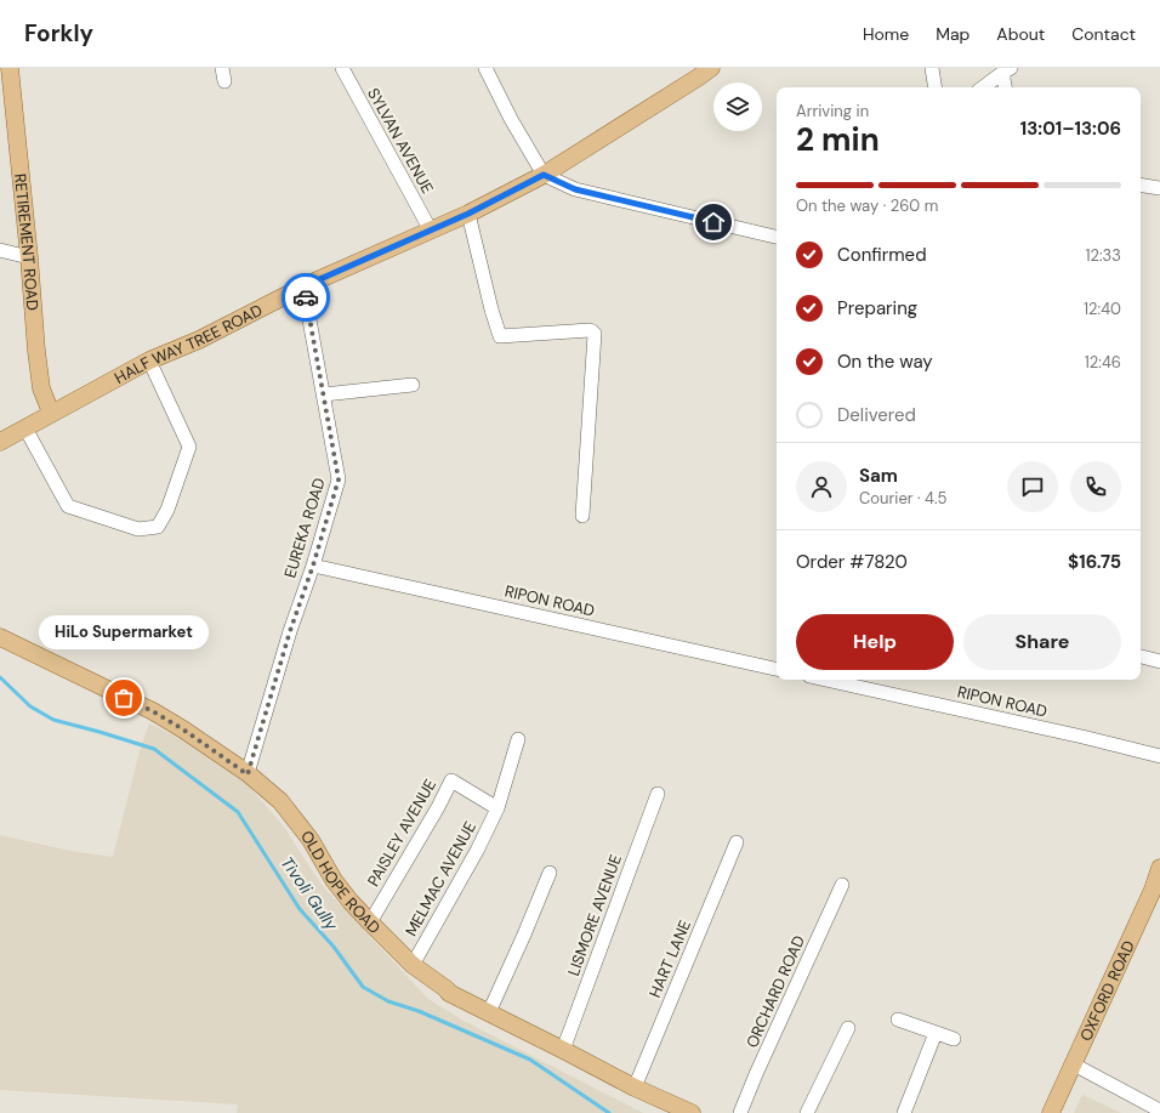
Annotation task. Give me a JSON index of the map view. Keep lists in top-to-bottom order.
{
  "streets": {
    "main road": [
      "RETIREMENT ROAD",
      "HALF WAY TREE ROAD",
      "OLD HOPE ROAD",
      "OXFORD ROAD"
    ],
    "street": [
      "SYLVAN AVENUE",
      "EUREKA ROAD",
      "RIPON ROAD",
      "PAISLEY AVENUE",
      "MELMAC AVENUE",
      "LISMORE AVENUE",
      "HART LANE",
      "ORCHARD ROAD"
    ]
  },
  "crossings": [
    ["SYLVAN AVENUE", "HALF WAY TREE ROAD"],
    ["RETIREMENT ROAD", "HALF WAY TREE ROAD"],
    ["HALF WAY TREE ROAD", "EUREKA ROAD"],
    ["EUREKA ROAD", "RIPON ROAD"],
    ["EUREKA ROAD", "OLD HOPE ROAD"],
    ["PAISLEY AVENUE", "MELMAC AVENUE"],
    ["PAISLEY AVENUE", "OLD HOPE ROAD"],
    ["MELMAC AVENUE", "OLD HOPE ROAD"],
    ["OLD HOPE ROAD", "LISMORE AVENUE"],
    ["OLD HOPE ROAD", "HART LANE"]
  ],
  "water": ["Tivoli Gully"],
  "places": ["HiLo Supermarket"],
  "page": {
    "header": "Forkly",
    "nav": [
      "Home",
      "Map",
      "About",
      "Contact"
    ],
    "heading": ["2 min", "Arriving in", "13:01–13:06"],
    "panel": [
      "Sam",
      "Courier · 4.5",
      "Order #7820",
      "$16.75"
    ],
    "bar": "On the way · 260 m",
    "list": [
      ["Confirmed", "12:33"],
      ["Preparing", "12:40"],
      ["On the way", "12:46"],
      "Delivered"
    ],
    "buttons": ["Help", "Share"],
    "bubble": "HiLo Supermarket"
  }
}
